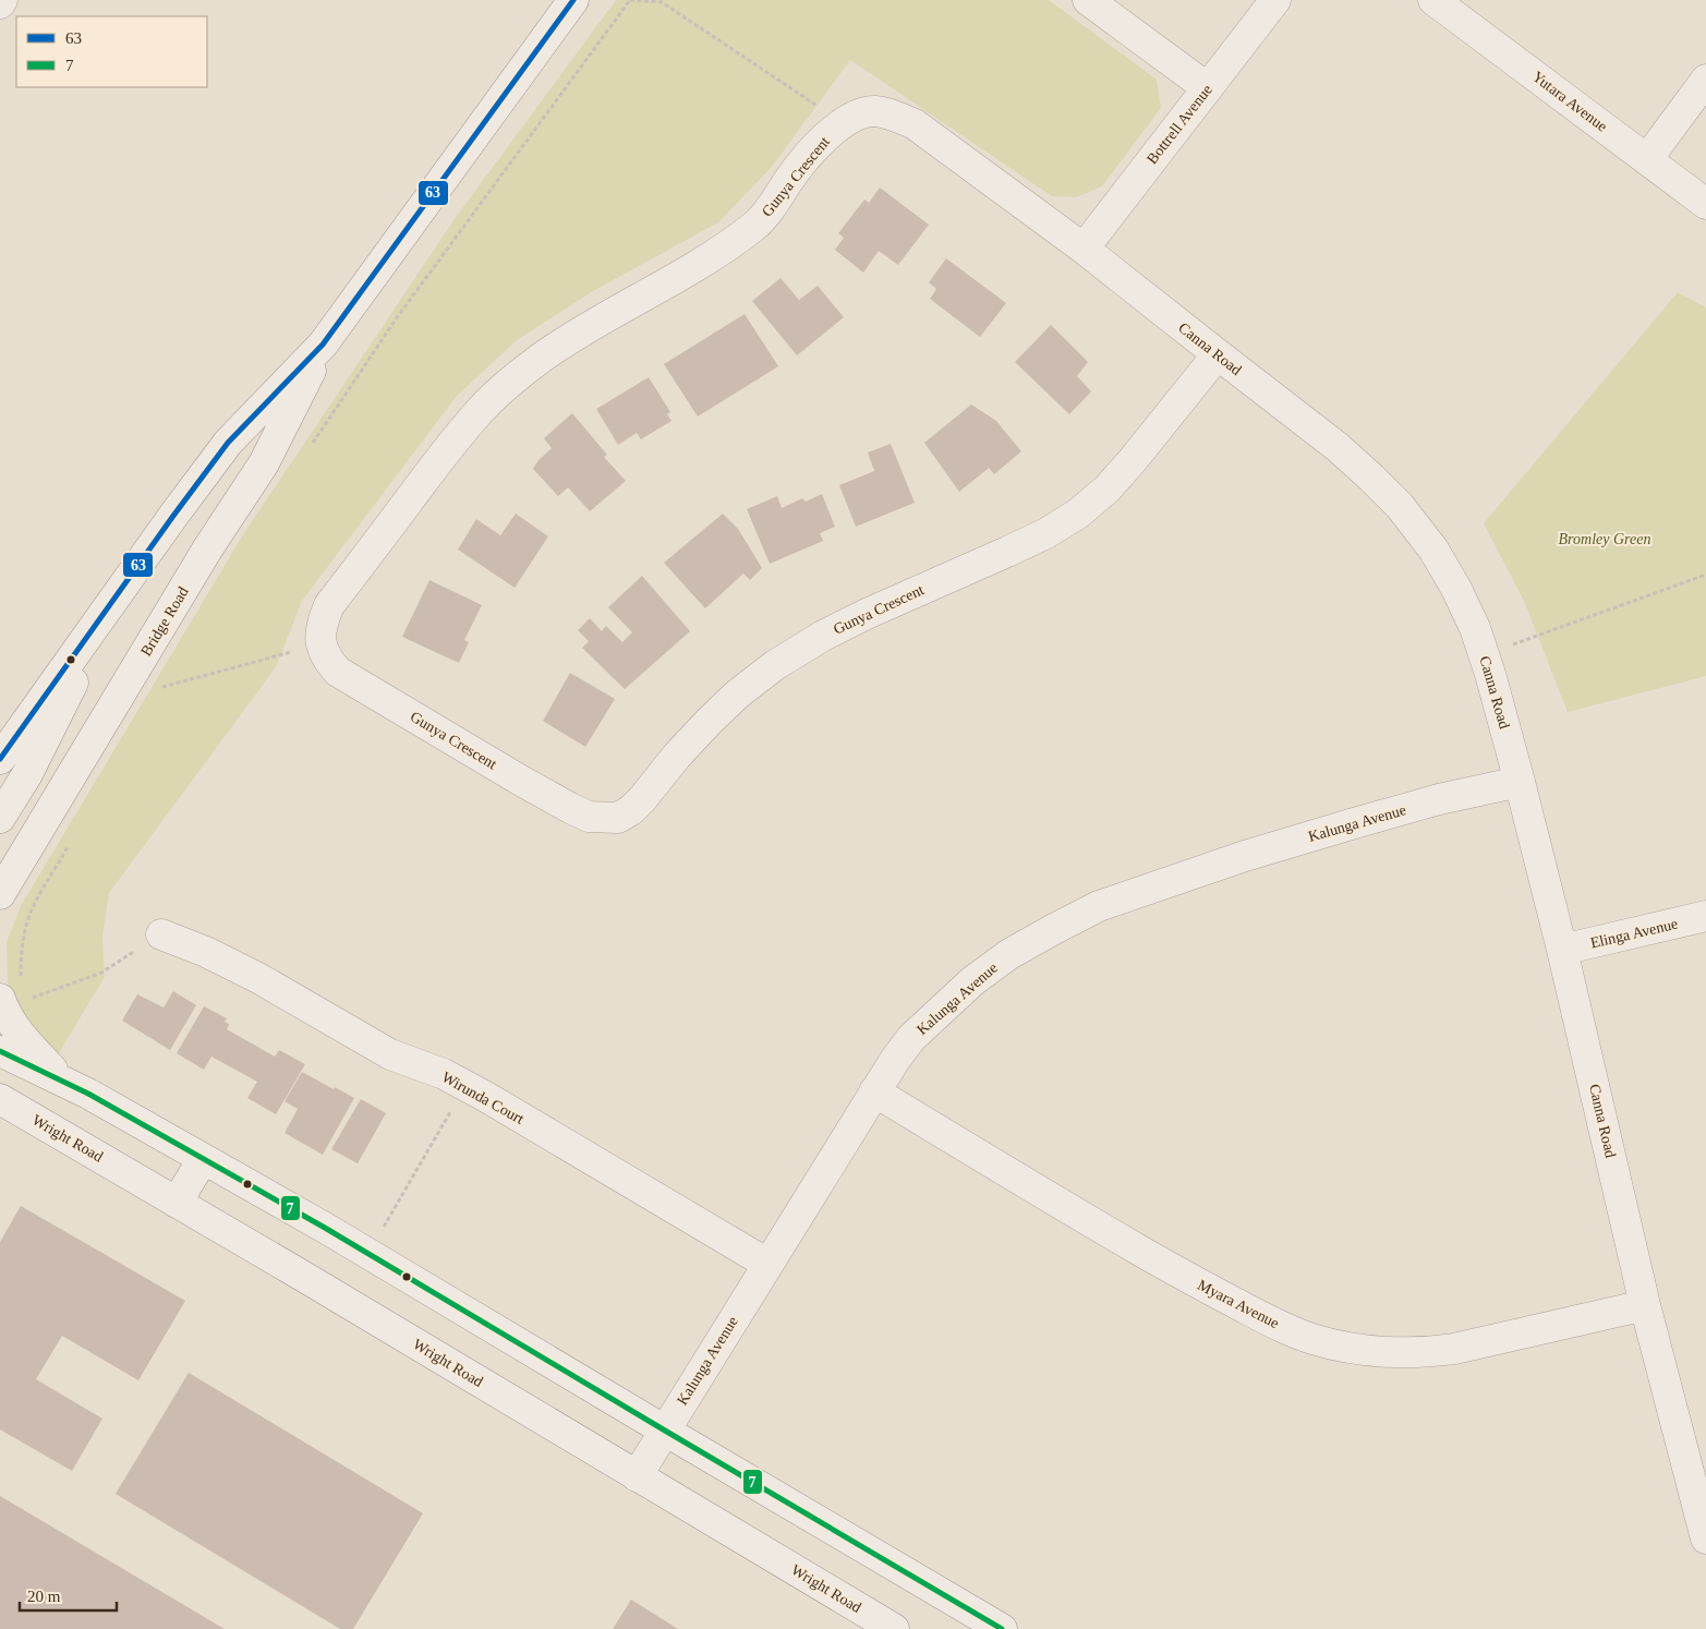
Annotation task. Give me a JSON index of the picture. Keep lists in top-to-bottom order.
{
  "streets": {
    "street": [
      "Yutara Avenue",
      "Bottrell Avenue",
      "Gunya Crescent",
      "Canna Road",
      "Bridge Road",
      "Kalunga Avenue",
      "Elinga Avenue",
      "Wirunda Court",
      "Wright Road",
      "Myara Avenue"
    ]
  },
  "crossings": [
    ["Bottrell Avenue", "Canna Road"],
    ["Gunya Crescent", "Canna Road"],
    ["Canna Road", "Kalunga Avenue"],
    ["Canna Road", "Elinga Avenue"],
    ["Canna Road", "Myara Avenue"],
    ["Kalunga Avenue", "Wirunda Court"],
    ["Kalunga Avenue", "Wright Road"],
    ["Kalunga Avenue", "Myara Avenue"]
  ],
  "parks": ["Bromley Green"],
  "lines": ["transit line 63", "transit line 7"],
  "legend": ["63", "7"],
  "scale_bar": "20 m"
}
